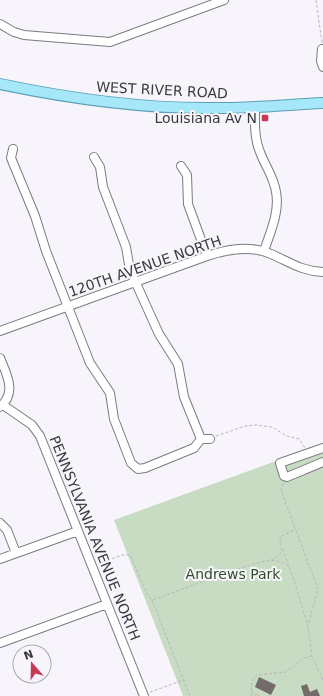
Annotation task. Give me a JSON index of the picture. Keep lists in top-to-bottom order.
{
  "streets": {
    "main road": ["WEST RIVER ROAD"],
    "street": ["120TH AVENUE NORTH", "PENNSYLVANIA AVENUE NORTH"]
  },
  "parks": ["Andrews Park"],
  "places": {
    "transit": ["Louisiana Av N"]
  },
  "north": "top"
}
